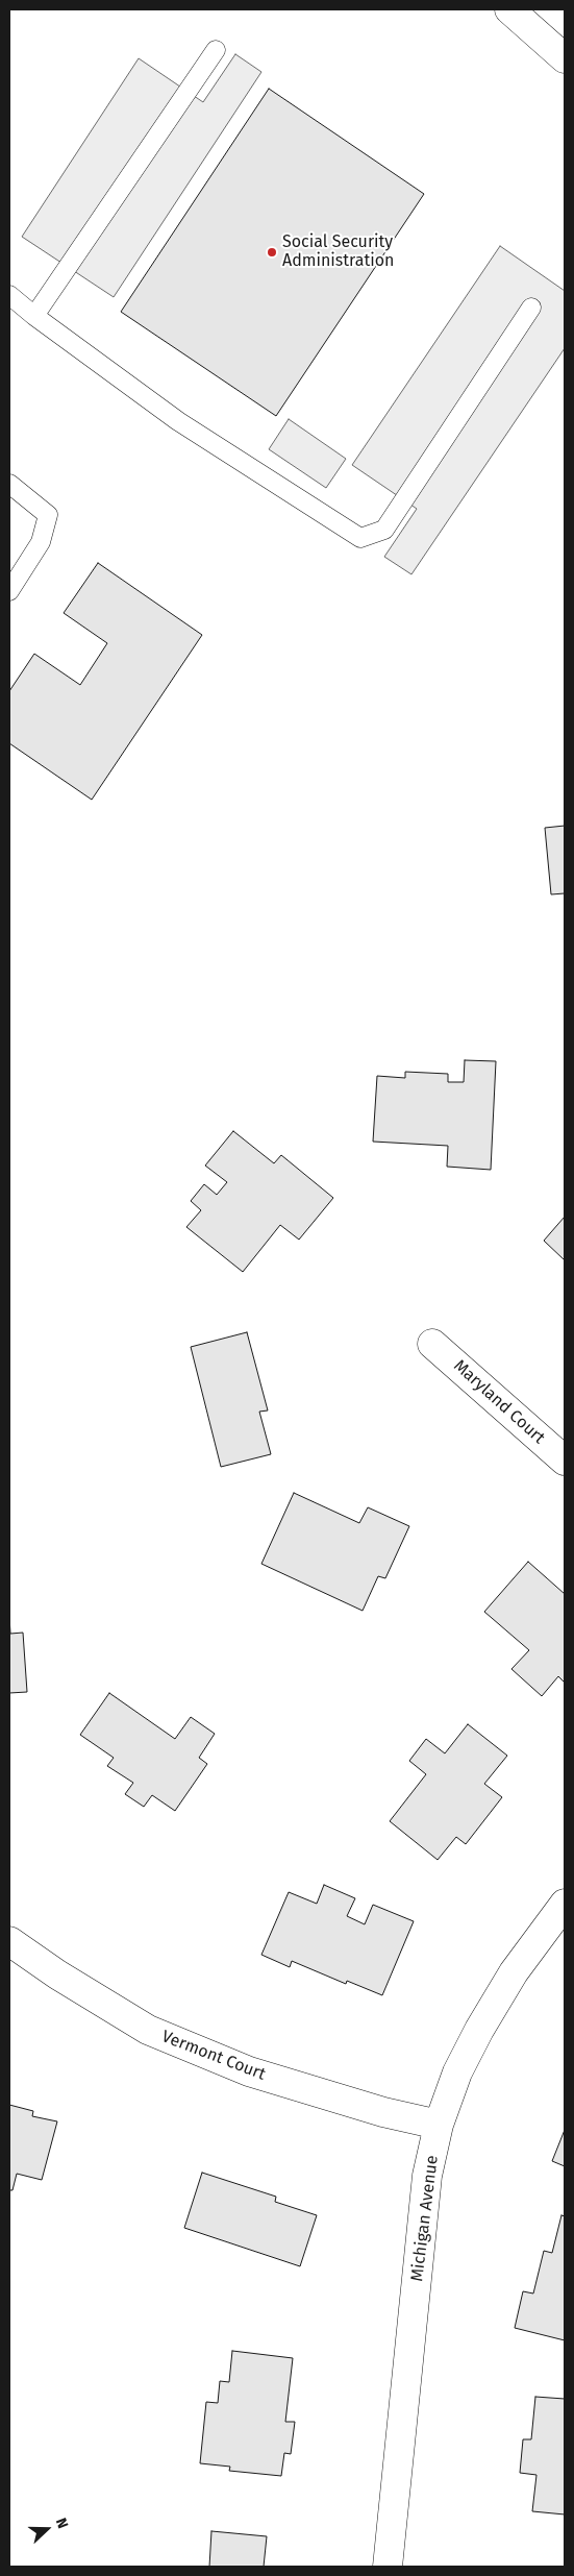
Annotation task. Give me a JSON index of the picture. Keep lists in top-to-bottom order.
{
  "streets": {
    "street": ["Maryland Court", "Vermont Court", "Michigan Avenue"]
  },
  "crossings": [
    ["Vermont Court", "Michigan Avenue"]
  ],
  "places": ["Social Security Administration"],
  "north": "right"
}
